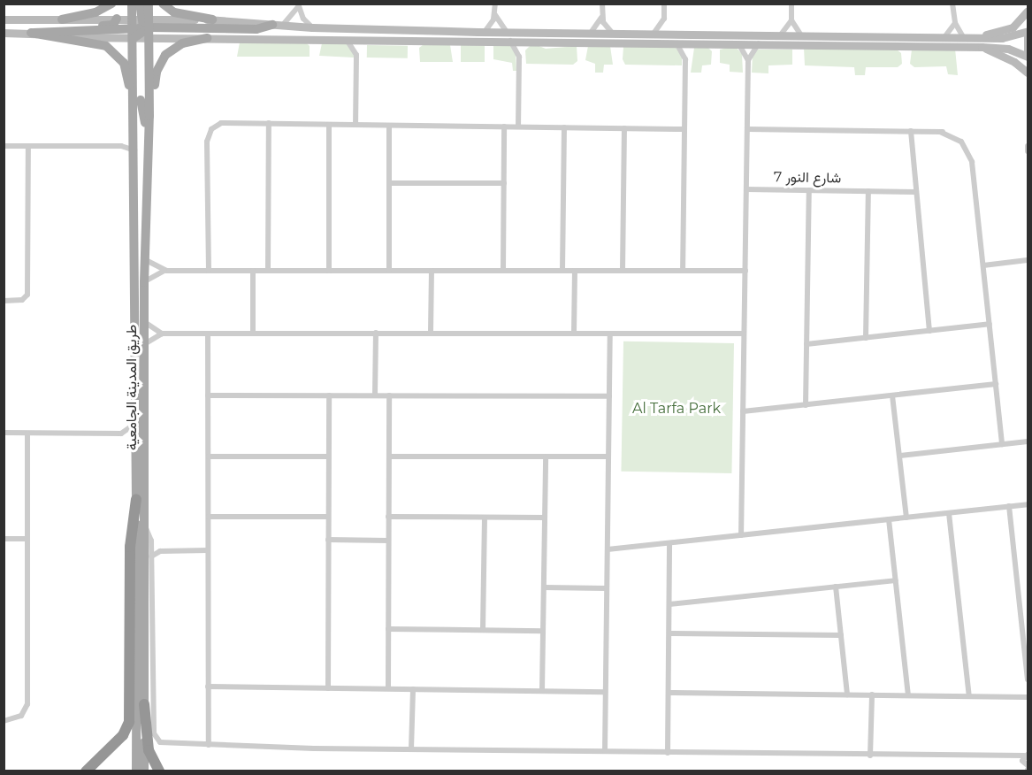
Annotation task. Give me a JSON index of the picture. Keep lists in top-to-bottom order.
{
  "streets": {
    "main road": ["طريق المدينة الجامعية"],
    "street": ["شارع النور 7"]
  },
  "parks": ["Al Tarfa Park"]
}
